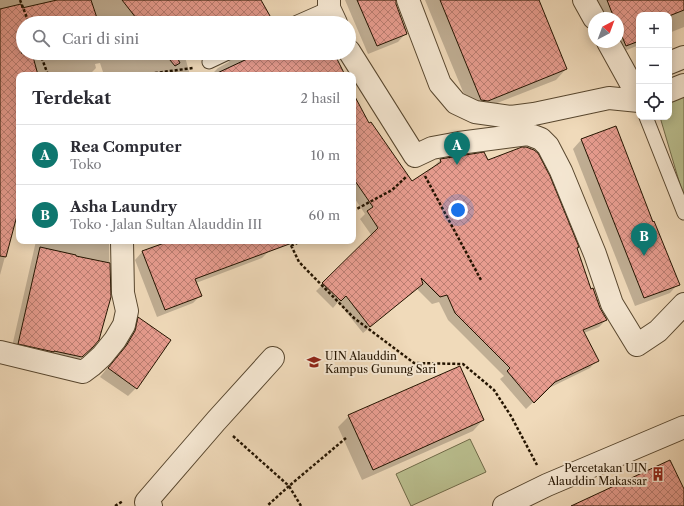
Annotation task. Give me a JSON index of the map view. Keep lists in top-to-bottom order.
{
  "places": {
    "school or university": ["UIN Alauddin Kampus Gunung Sari"],
    "building": ["Percetakan UIN Alauddin Makassar"]
  },
  "north": "top right",
  "page": {
    "map_buttons": ["+", "−"],
    "search": "Cari di sini",
    "heading": ["Terdekat", "2 hasil"],
    "list": [
      {
        "mark": "A",
        "name": "Rea Computer",
        "note": "Toko",
        "value": "10 m"
      },
      {
        "mark": "B",
        "name": "Asha Laundry",
        "note": "Toko · Jalan Sultan Alauddin III",
        "value": "60 m"
      }
    ],
    "pins": ["A", "B"]
  }
}
